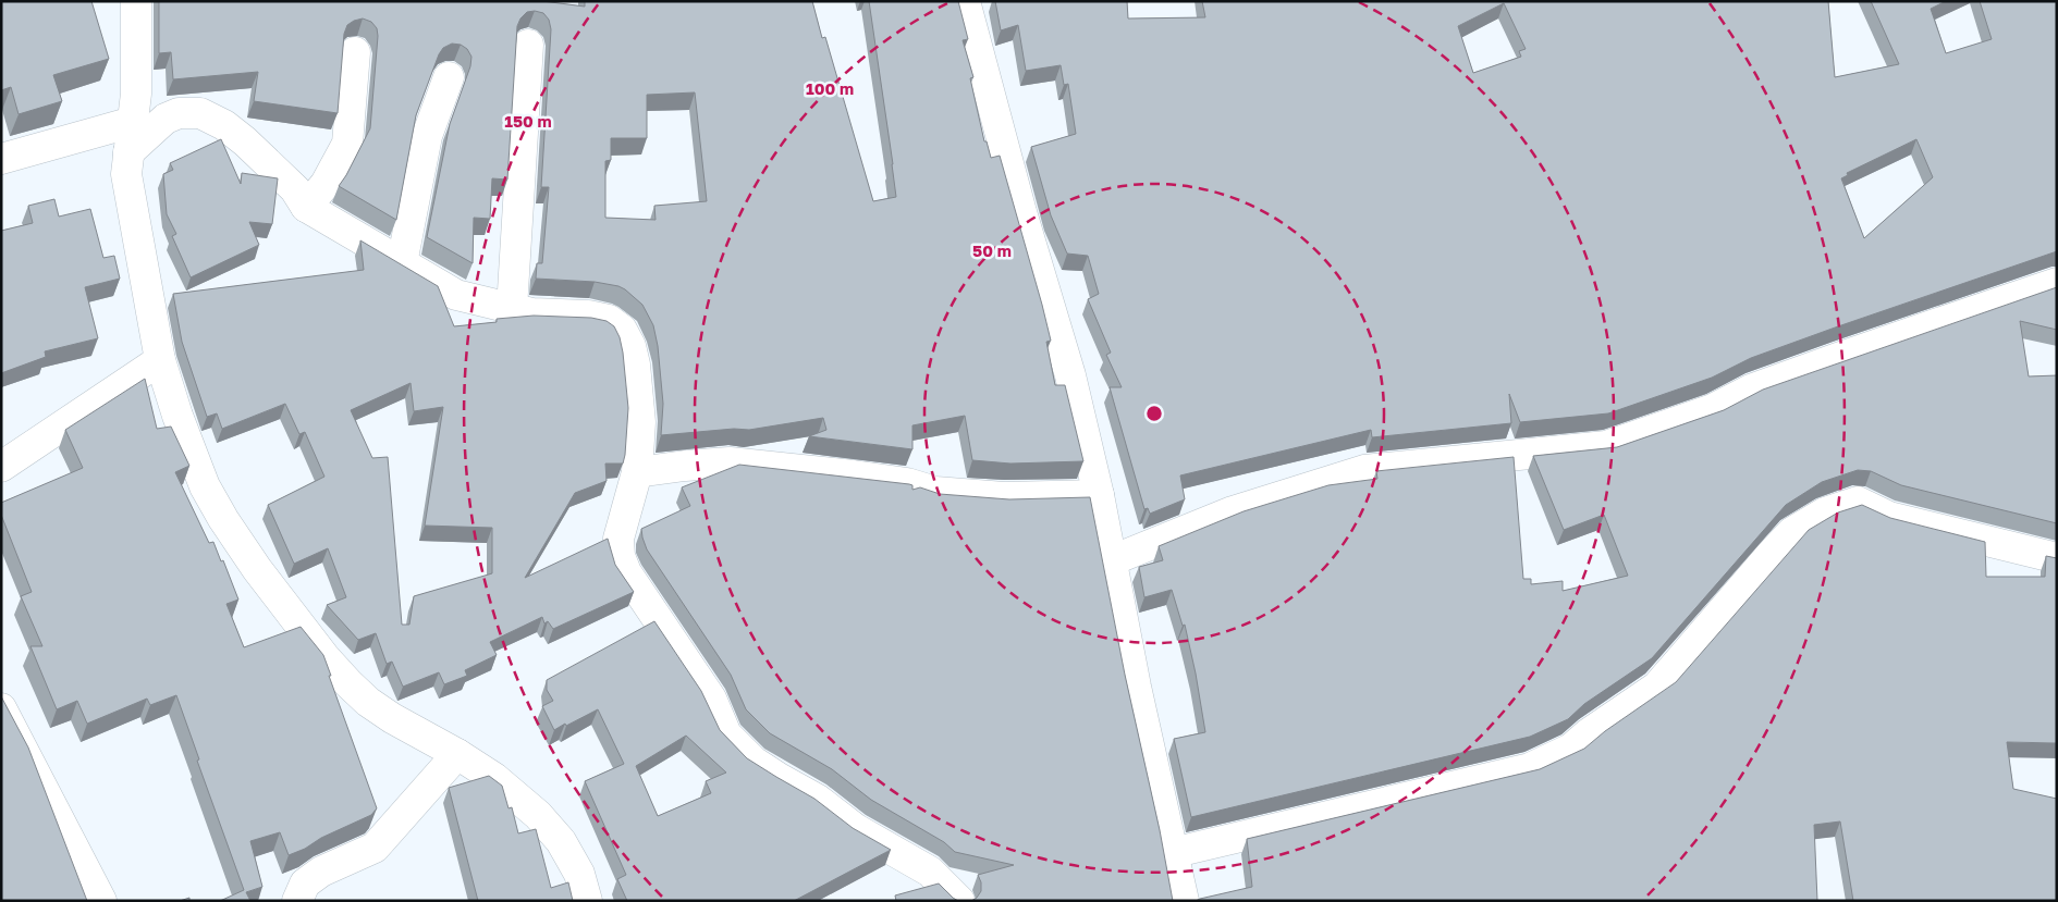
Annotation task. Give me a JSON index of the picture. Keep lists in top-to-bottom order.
{
  "rings": ["100 m", "150 m", "50 m"]
}
